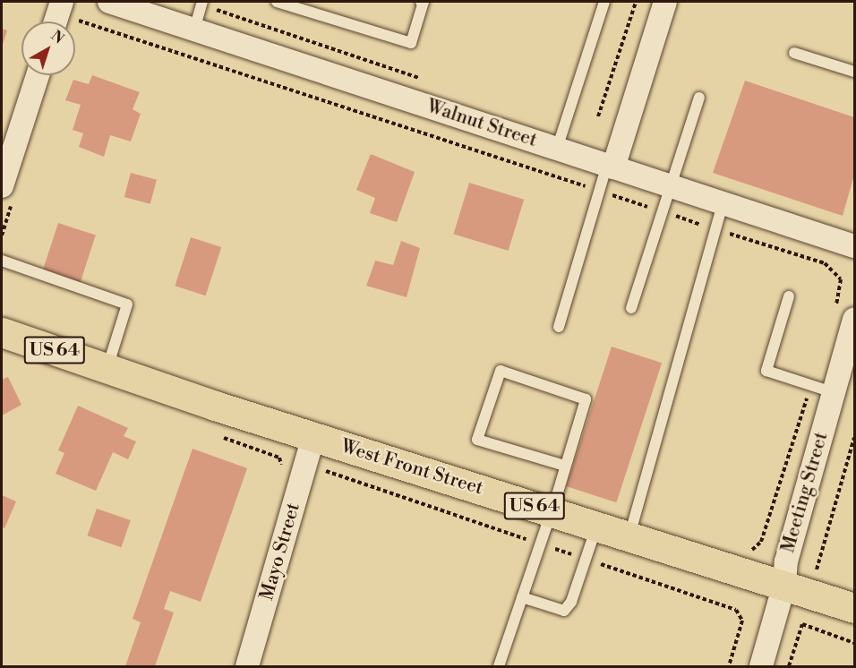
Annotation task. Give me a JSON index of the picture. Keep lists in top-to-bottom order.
{
  "streets": {
    "main road": ["US 64", "West Front Street"],
    "street": ["Walnut Street", "Meeting Street", "Mayo Street"]
  },
  "crossings": [
    ["West Front Street", "Meeting Street"],
    ["West Front Street", "Mayo Street"]
  ],
  "north": "top right"
}
